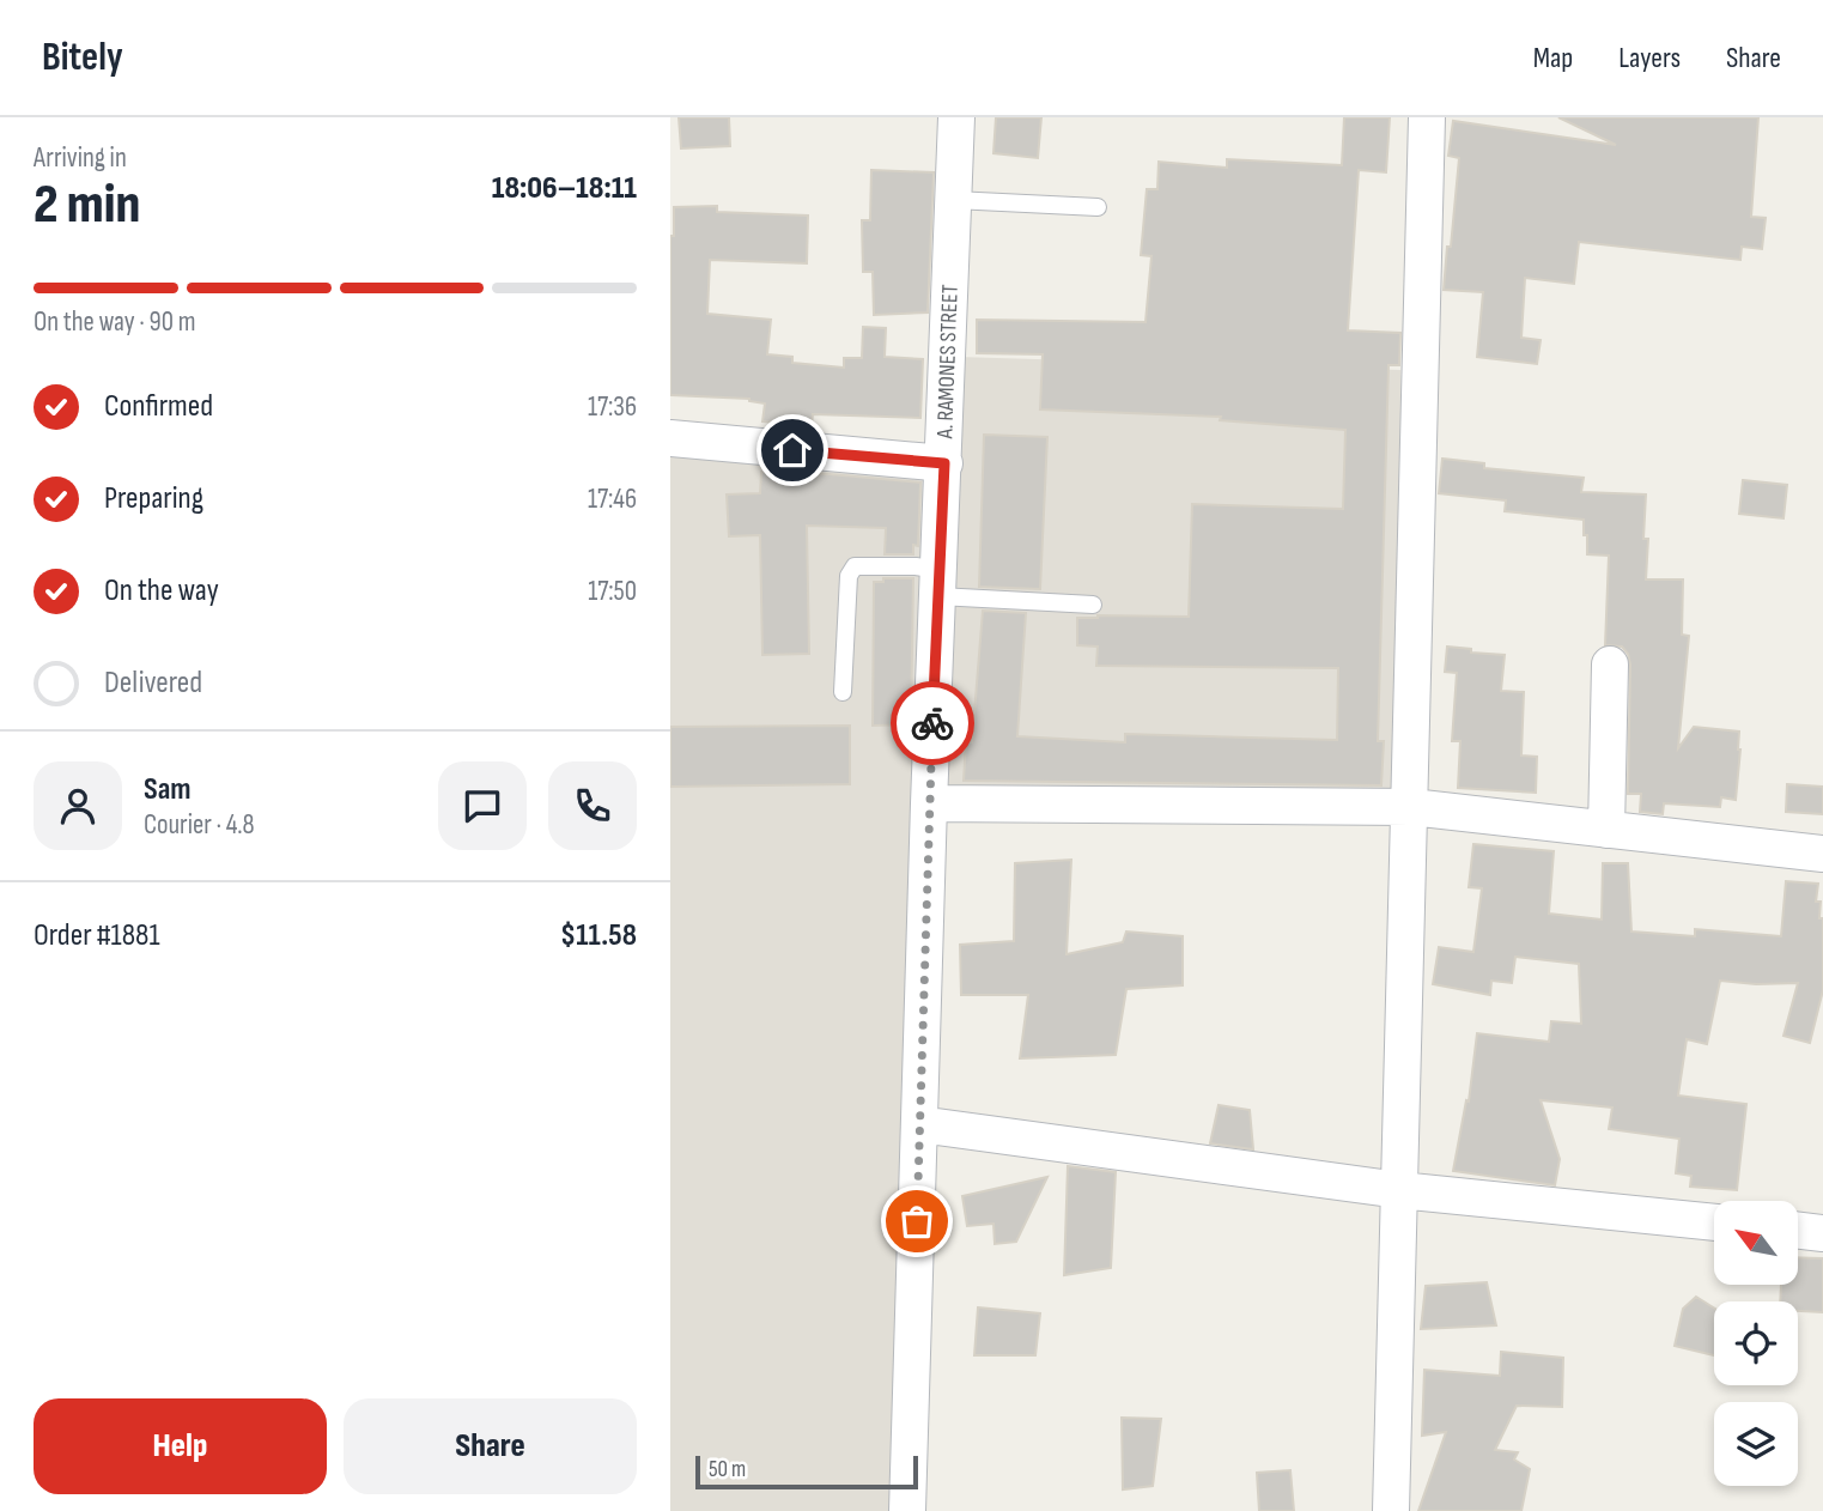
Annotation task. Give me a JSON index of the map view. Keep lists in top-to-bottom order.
{
  "streets": {
    "street": ["A. RAMONES STREET"]
  },
  "scale_bar": "50 m",
  "north": "top left",
  "page": {
    "header": "Bitely",
    "nav": ["Map", "Layers", "Share"],
    "heading": ["2 min", "Arriving in", "18:06–18:11"],
    "panel": [
      "Sam",
      "Courier · 4.8",
      "Order #1881",
      "$11.58"
    ],
    "bar": "On the way · 90 m",
    "list": [
      ["Confirmed", "17:36"],
      ["Preparing", "17:46"],
      ["On the way", "17:50"],
      "Delivered"
    ],
    "buttons": ["Help", "Share"],
    "scale": "50 m"
  }
}
